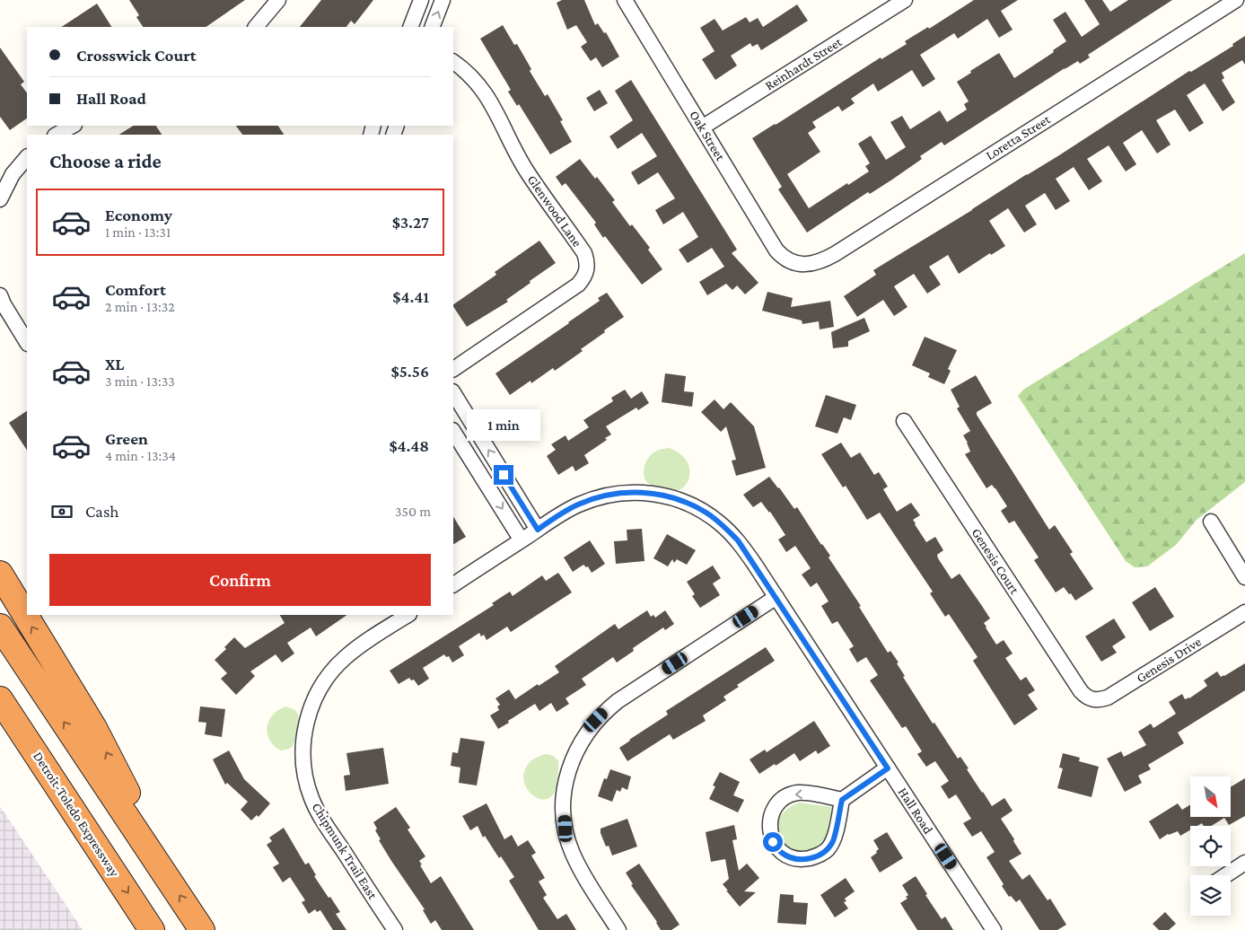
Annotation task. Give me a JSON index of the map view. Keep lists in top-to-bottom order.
{
  "streets": {
    "highway": ["Detroit-Toledo Expressway"],
    "street": [
      "Reinhardt Street",
      "Oak Street",
      "Loretta Street",
      "Glenwood Lane",
      "Genesis Court",
      "Genesis Drive",
      "Hall Road",
      "Chipmunk Trail East"
    ]
  },
  "crossings": [
    ["Reinhardt Street", "Oak Street"],
    ["Oak Street", "Loretta Street"],
    ["Genesis Court", "Genesis Drive"]
  ],
  "north": "bottom right",
  "page": {
    "banner": ["Crosswick Court", "Hall Road"],
    "heading": "Choose a ride",
    "list": [
      {
        "name": "Economy",
        "note": "1 min · 13:31",
        "value": "$3.27"
      },
      {
        "name": "Comfort",
        "note": "2 min · 13:32",
        "value": "$4.41"
      },
      {
        "name": "XL",
        "note": "3 min · 13:33",
        "value": "$5.56"
      },
      {
        "name": "Green",
        "note": "4 min · 13:34",
        "value": "$4.48"
      }
    ],
    "bubble": "1 min",
    "pay": ["Cash", "350 m"],
    "buttons": "Confirm"
  }
}
